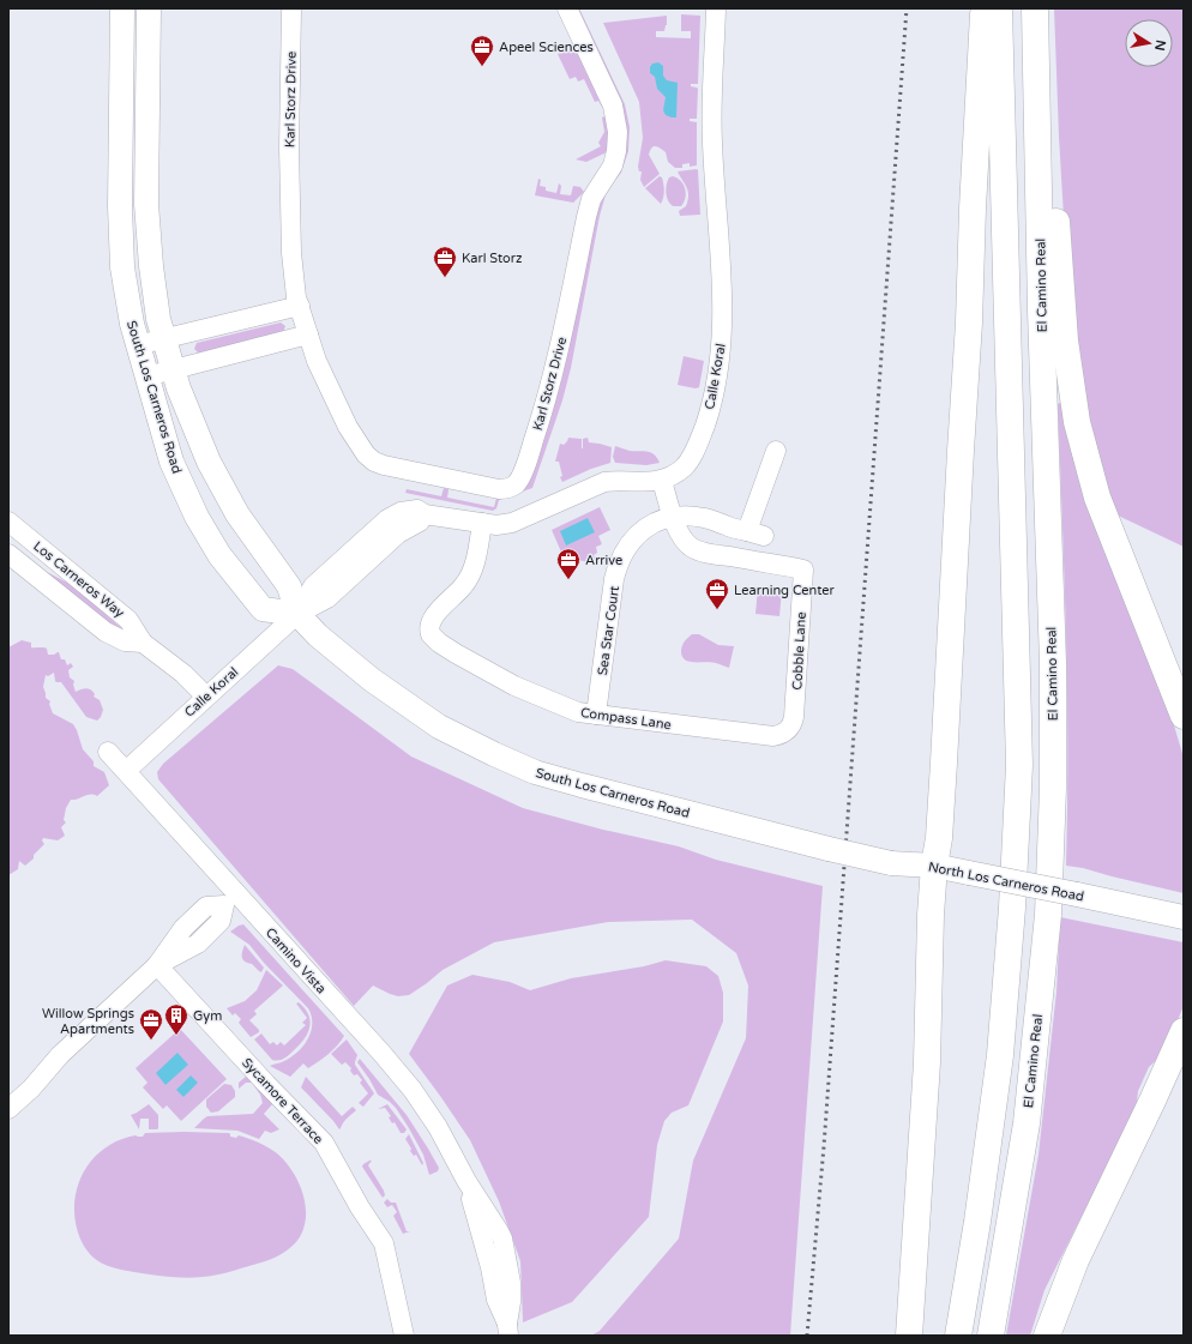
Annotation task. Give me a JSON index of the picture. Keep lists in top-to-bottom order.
{
  "streets": {
    "highway": ["El Camino Real"],
    "main road": ["South Los Carneros Road", "North Los Carneros Road"],
    "street": [
      "Karl Storz Drive",
      "Calle Koral",
      "Los Carneros Way",
      "Sea Star Court",
      "Cobble Lane",
      "Compass Lane",
      "Camino Vista",
      "Sycamore Terrace"
    ]
  },
  "crossings": [
    ["Calle Koral", "South Los Carneros Road"],
    ["Calle Koral", "Los Carneros Way"],
    ["Calle Koral", "Compass Lane"],
    ["Calle Koral", "Camino Vista"],
    ["South Los Carneros Road", "North Los Carneros Road"],
    ["Sea Star Court", "Cobble Lane"],
    ["Sea Star Court", "Compass Lane"],
    ["Cobble Lane", "Compass Lane"]
  ],
  "places": {
    "office": [
      "Apeel Sciences",
      "Karl Storz",
      "Arrive",
      "Learning Center",
      "Willow Springs Apartments"
    ],
    "building": ["Gym"]
  },
  "north": "right"
}
